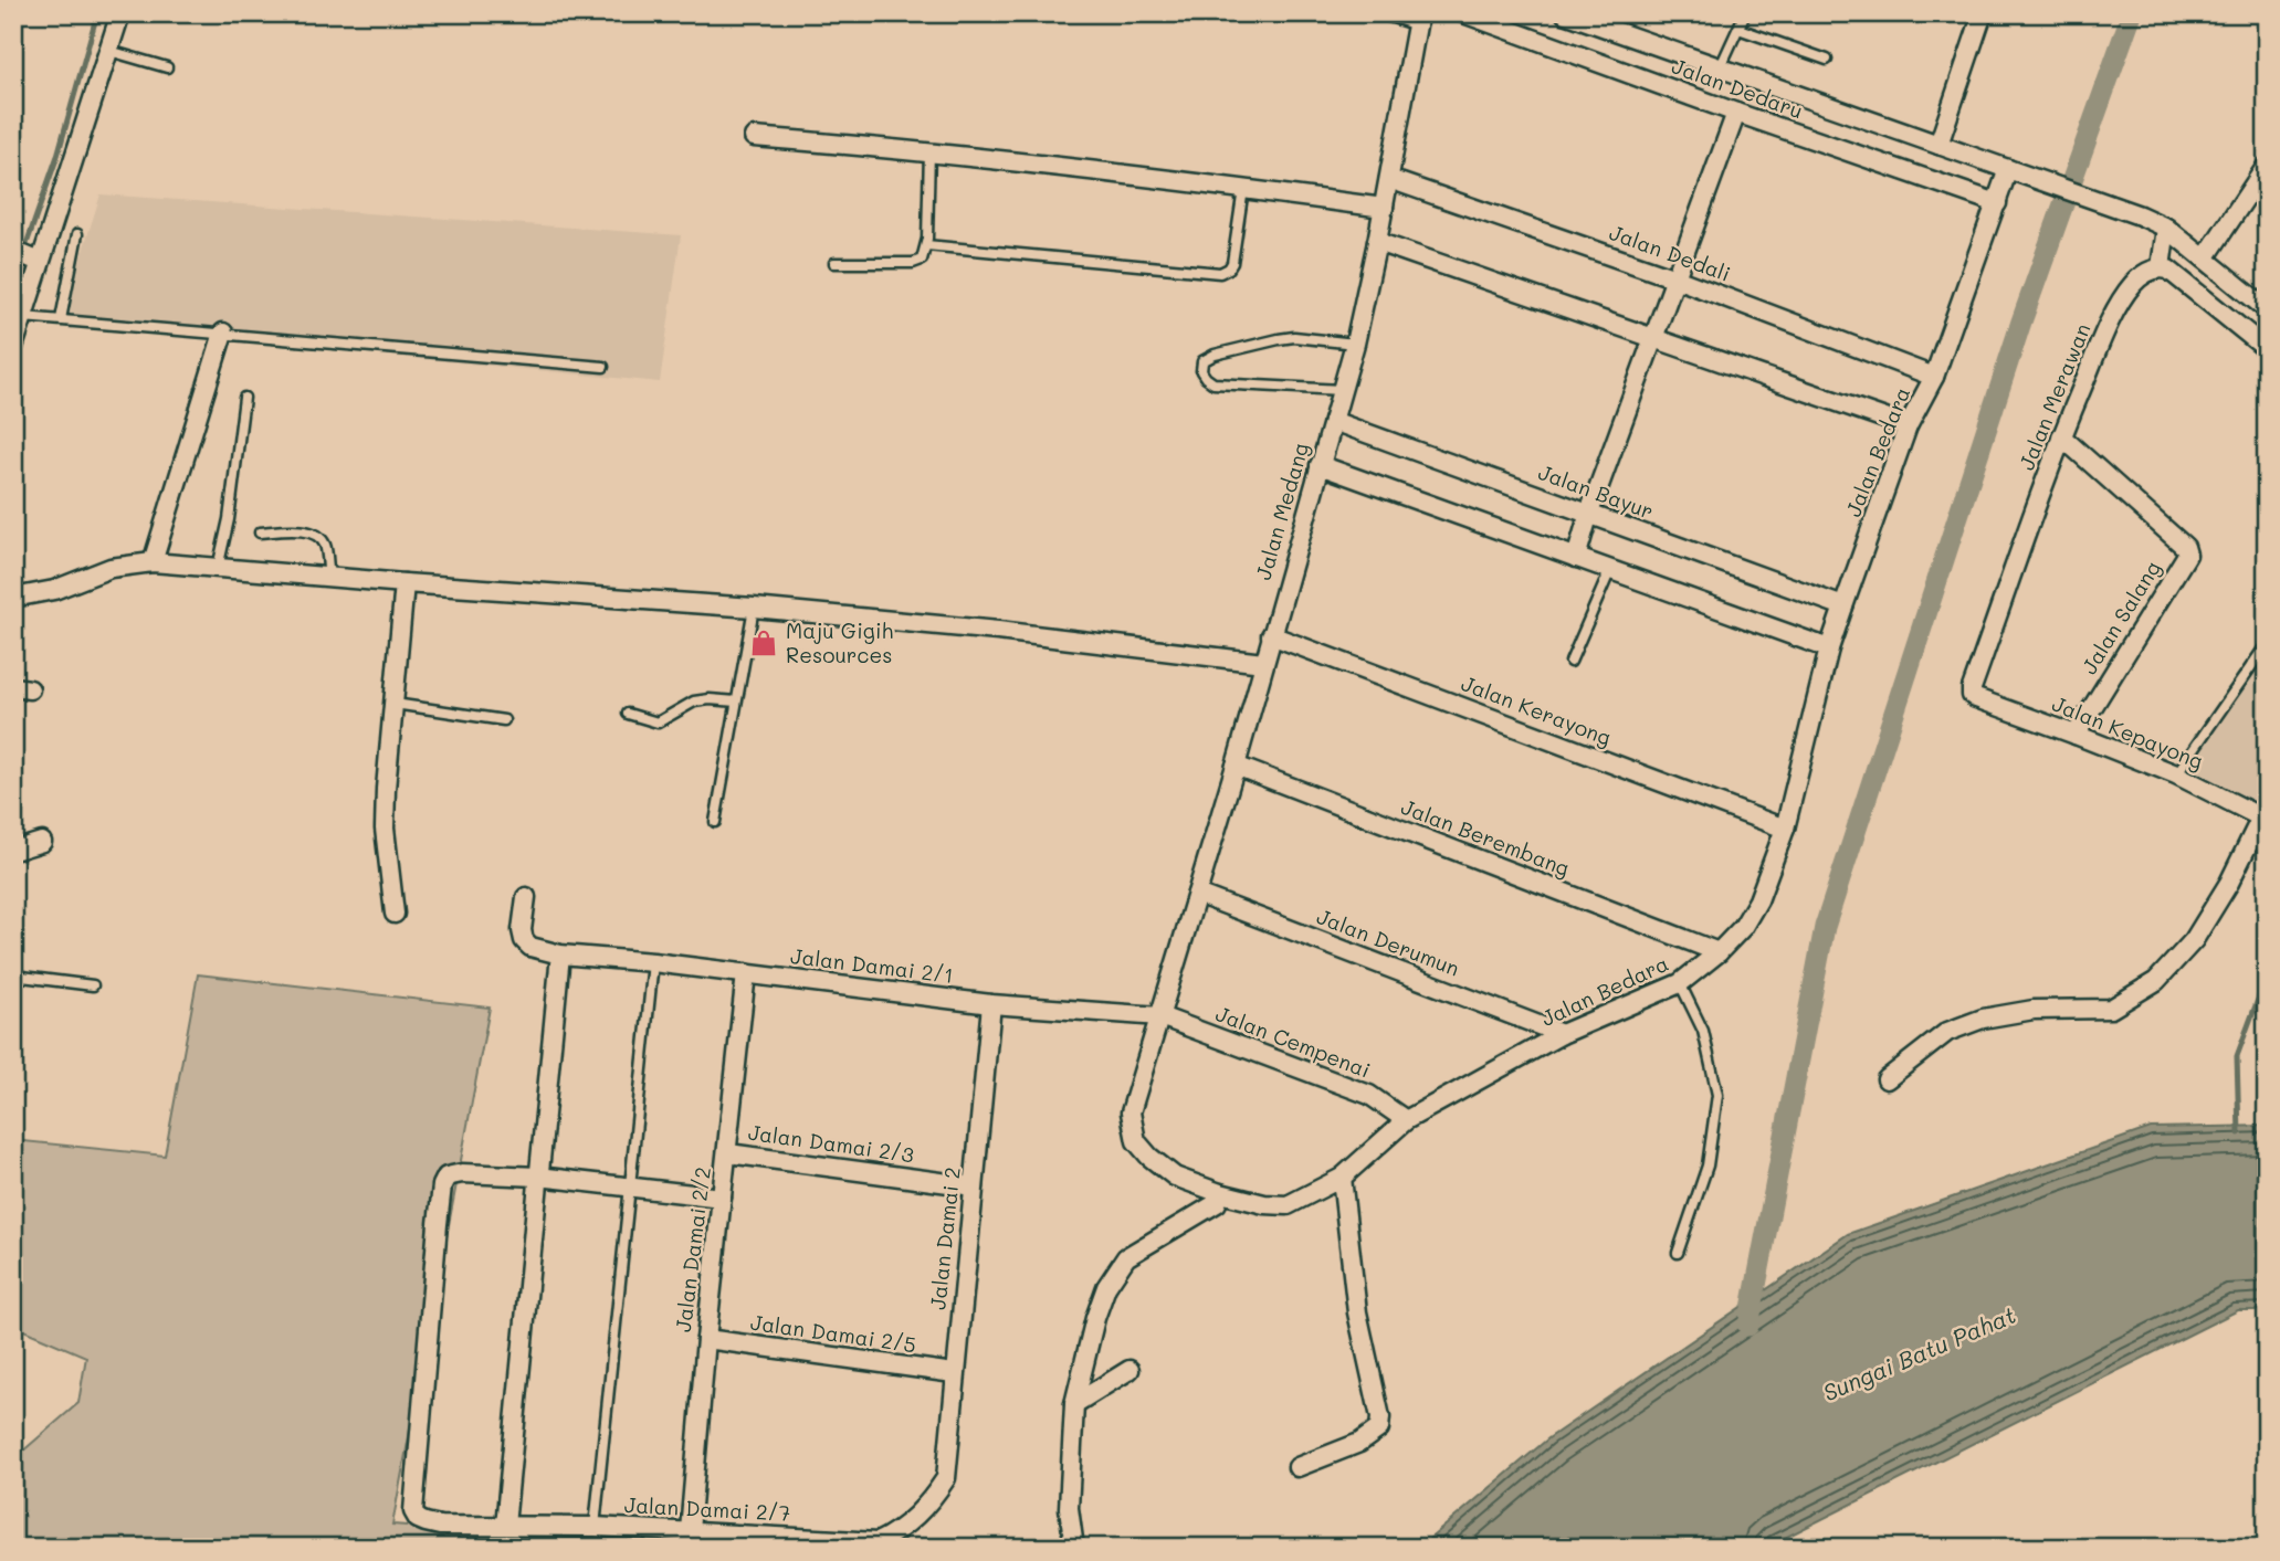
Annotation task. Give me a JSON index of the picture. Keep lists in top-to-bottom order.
{
  "streets": {
    "street": [
      "Jalan Dedaru",
      "Jalan Dedali",
      "Jalan Merawan",
      "Jalan Bedara",
      "Jalan Bayur",
      "Jalan Medang",
      "Jalan Salang",
      "Jalan Kerayong",
      "Jalan Kepayong",
      "Jalan Berembang",
      "Jalan Derumun",
      "Jalan Damai 2/1",
      "Jalan Cempenai",
      "Jalan Damai 2/3",
      "Jalan Damai 2",
      "Jalan Damai 2/2",
      "Jalan Damai 2/5",
      "Jalan Damai 2/7"
    ]
  },
  "crossings": [
    ["Jalan Dedaru", "Jalan Bedara"],
    ["Jalan Dedali", "Jalan Bedara"],
    ["Jalan Dedali", "Jalan Medang"],
    ["Jalan Merawan", "Jalan Salang"],
    ["Jalan Merawan", "Jalan Kepayong"],
    ["Jalan Bedara", "Jalan Bayur"],
    ["Jalan Bedara", "Jalan Medang"],
    ["Jalan Bedara", "Jalan Kerayong"],
    ["Jalan Bedara", "Jalan Berembang"],
    ["Jalan Bedara", "Jalan Derumun"],
    ["Jalan Bedara", "Jalan Damai 2/1"],
    ["Jalan Bedara", "Jalan Cempenai"],
    ["Jalan Bayur", "Jalan Medang"],
    ["Jalan Medang", "Jalan Kerayong"],
    ["Jalan Medang", "Jalan Berembang"],
    ["Jalan Medang", "Jalan Derumun"],
    ["Jalan Medang", "Jalan Damai 2/1"],
    ["Jalan Medang", "Jalan Cempenai"],
    ["Jalan Salang", "Jalan Kepayong"],
    ["Jalan Damai 2/1", "Jalan Cempenai"],
    ["Jalan Damai 2/1", "Jalan Damai 2"],
    ["Jalan Damai 2/1", "Jalan Damai 2/2"],
    ["Jalan Damai 2/3", "Jalan Damai 2"],
    ["Jalan Damai 2/3", "Jalan Damai 2/2"],
    ["Jalan Damai 2", "Jalan Damai 2/5"],
    ["Jalan Damai 2", "Jalan Damai 2/7"],
    ["Jalan Damai 2/2", "Jalan Damai 2/5"],
    ["Jalan Damai 2/2", "Jalan Damai 2/7"]
  ],
  "water": ["Sungai Batu Pahat"],
  "places": {
    "shop": ["Maju Gigih Resources"]
  }
}
